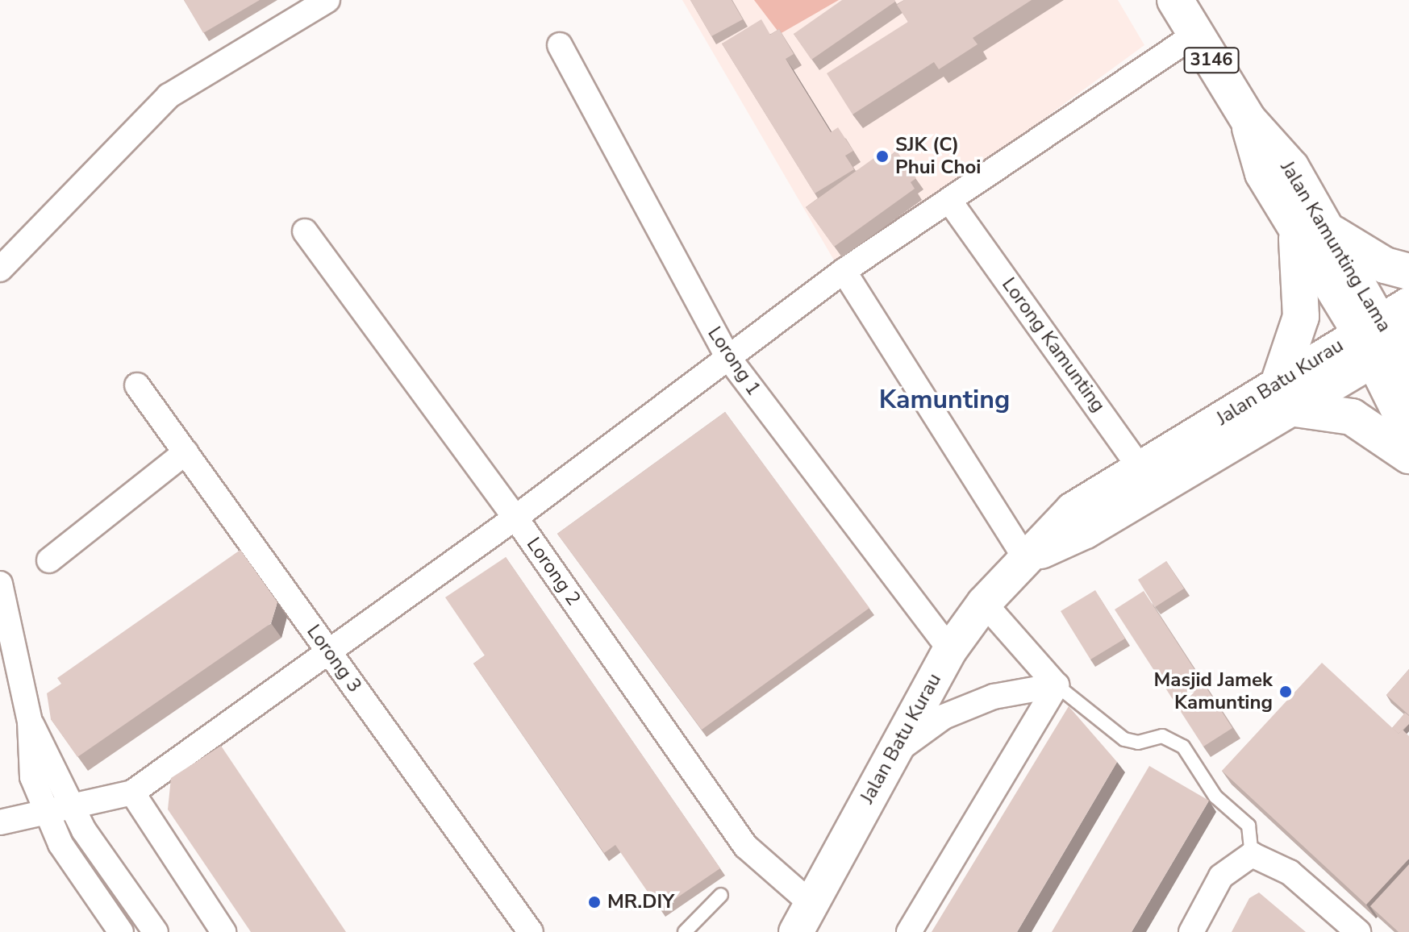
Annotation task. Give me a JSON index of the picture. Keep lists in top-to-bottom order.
{
  "streets": {
    "main road": ["3146", "Jalan Kamunting Lama", "Jalan Batu Kurau"],
    "street": [
      "Lorong Kamunting",
      "Lorong 1",
      "Lorong 2",
      "Lorong 3"
    ]
  },
  "crossings": [
    ["3146", "Jalan Kamunting Lama"],
    ["3146", "Jalan Batu Kurau"],
    ["Jalan Kamunting Lama", "Jalan Batu Kurau"],
    ["Lorong Kamunting", "Jalan Batu Kurau"],
    ["Lorong 1", "Jalan Batu Kurau"],
    ["Jalan Batu Kurau", "Lorong 2"]
  ],
  "districts": ["Kamunting"],
  "places": ["SJK (C) Phui Choi", "Masjid Jamek Kamunting", "MR.DIY"]
}
